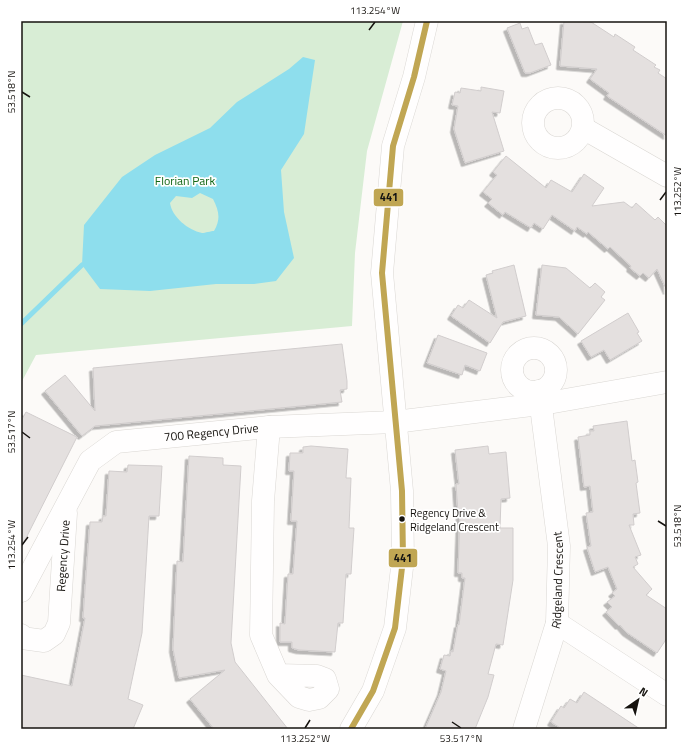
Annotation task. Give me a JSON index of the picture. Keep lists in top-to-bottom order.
{
  "streets": {
    "street": ["700 Regency Drive", "Regency Drive", "Ridgeland Crescent"]
  },
  "crossings": [
    ["700 Regency Drive", "Regency Drive"]
  ],
  "parks": ["Florian Park"],
  "places": ["Regency Drive & Ridgeland Crescent"],
  "lines": ["transit line 441"],
  "north": "top right",
  "coordinates": [
    "113.254°W",
    "53.518°N",
    "113.252°W",
    "53.517°N"
  ]
}
